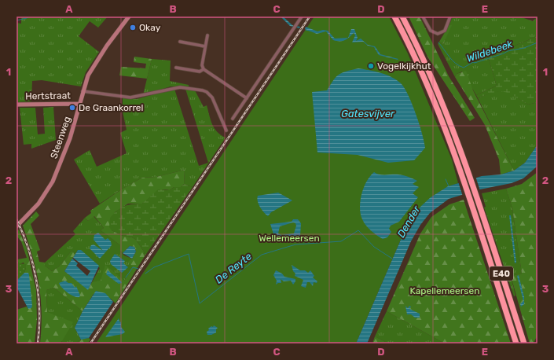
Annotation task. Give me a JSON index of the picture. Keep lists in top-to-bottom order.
{
  "streets": {
    "highway": ["E40"],
    "main road": ["Hertstraat", "Steenweg"]
  },
  "crossings": [
    ["Hertstraat", "Steenweg"]
  ],
  "water": [
    "Wildebeek",
    "Gatesvijver",
    "Dender",
    "De Reyte"
  ],
  "parks": ["Wellemeersen", "Kapellemeersen"],
  "places": ["Okay", "Vogelkijkhut", "De Graankorrel"],
  "grid": {
    "columns": [
      "A",
      "B",
      "C",
      "D",
      "E"
    ],
    "rows": ["1", "2", "3"]
  }
}
